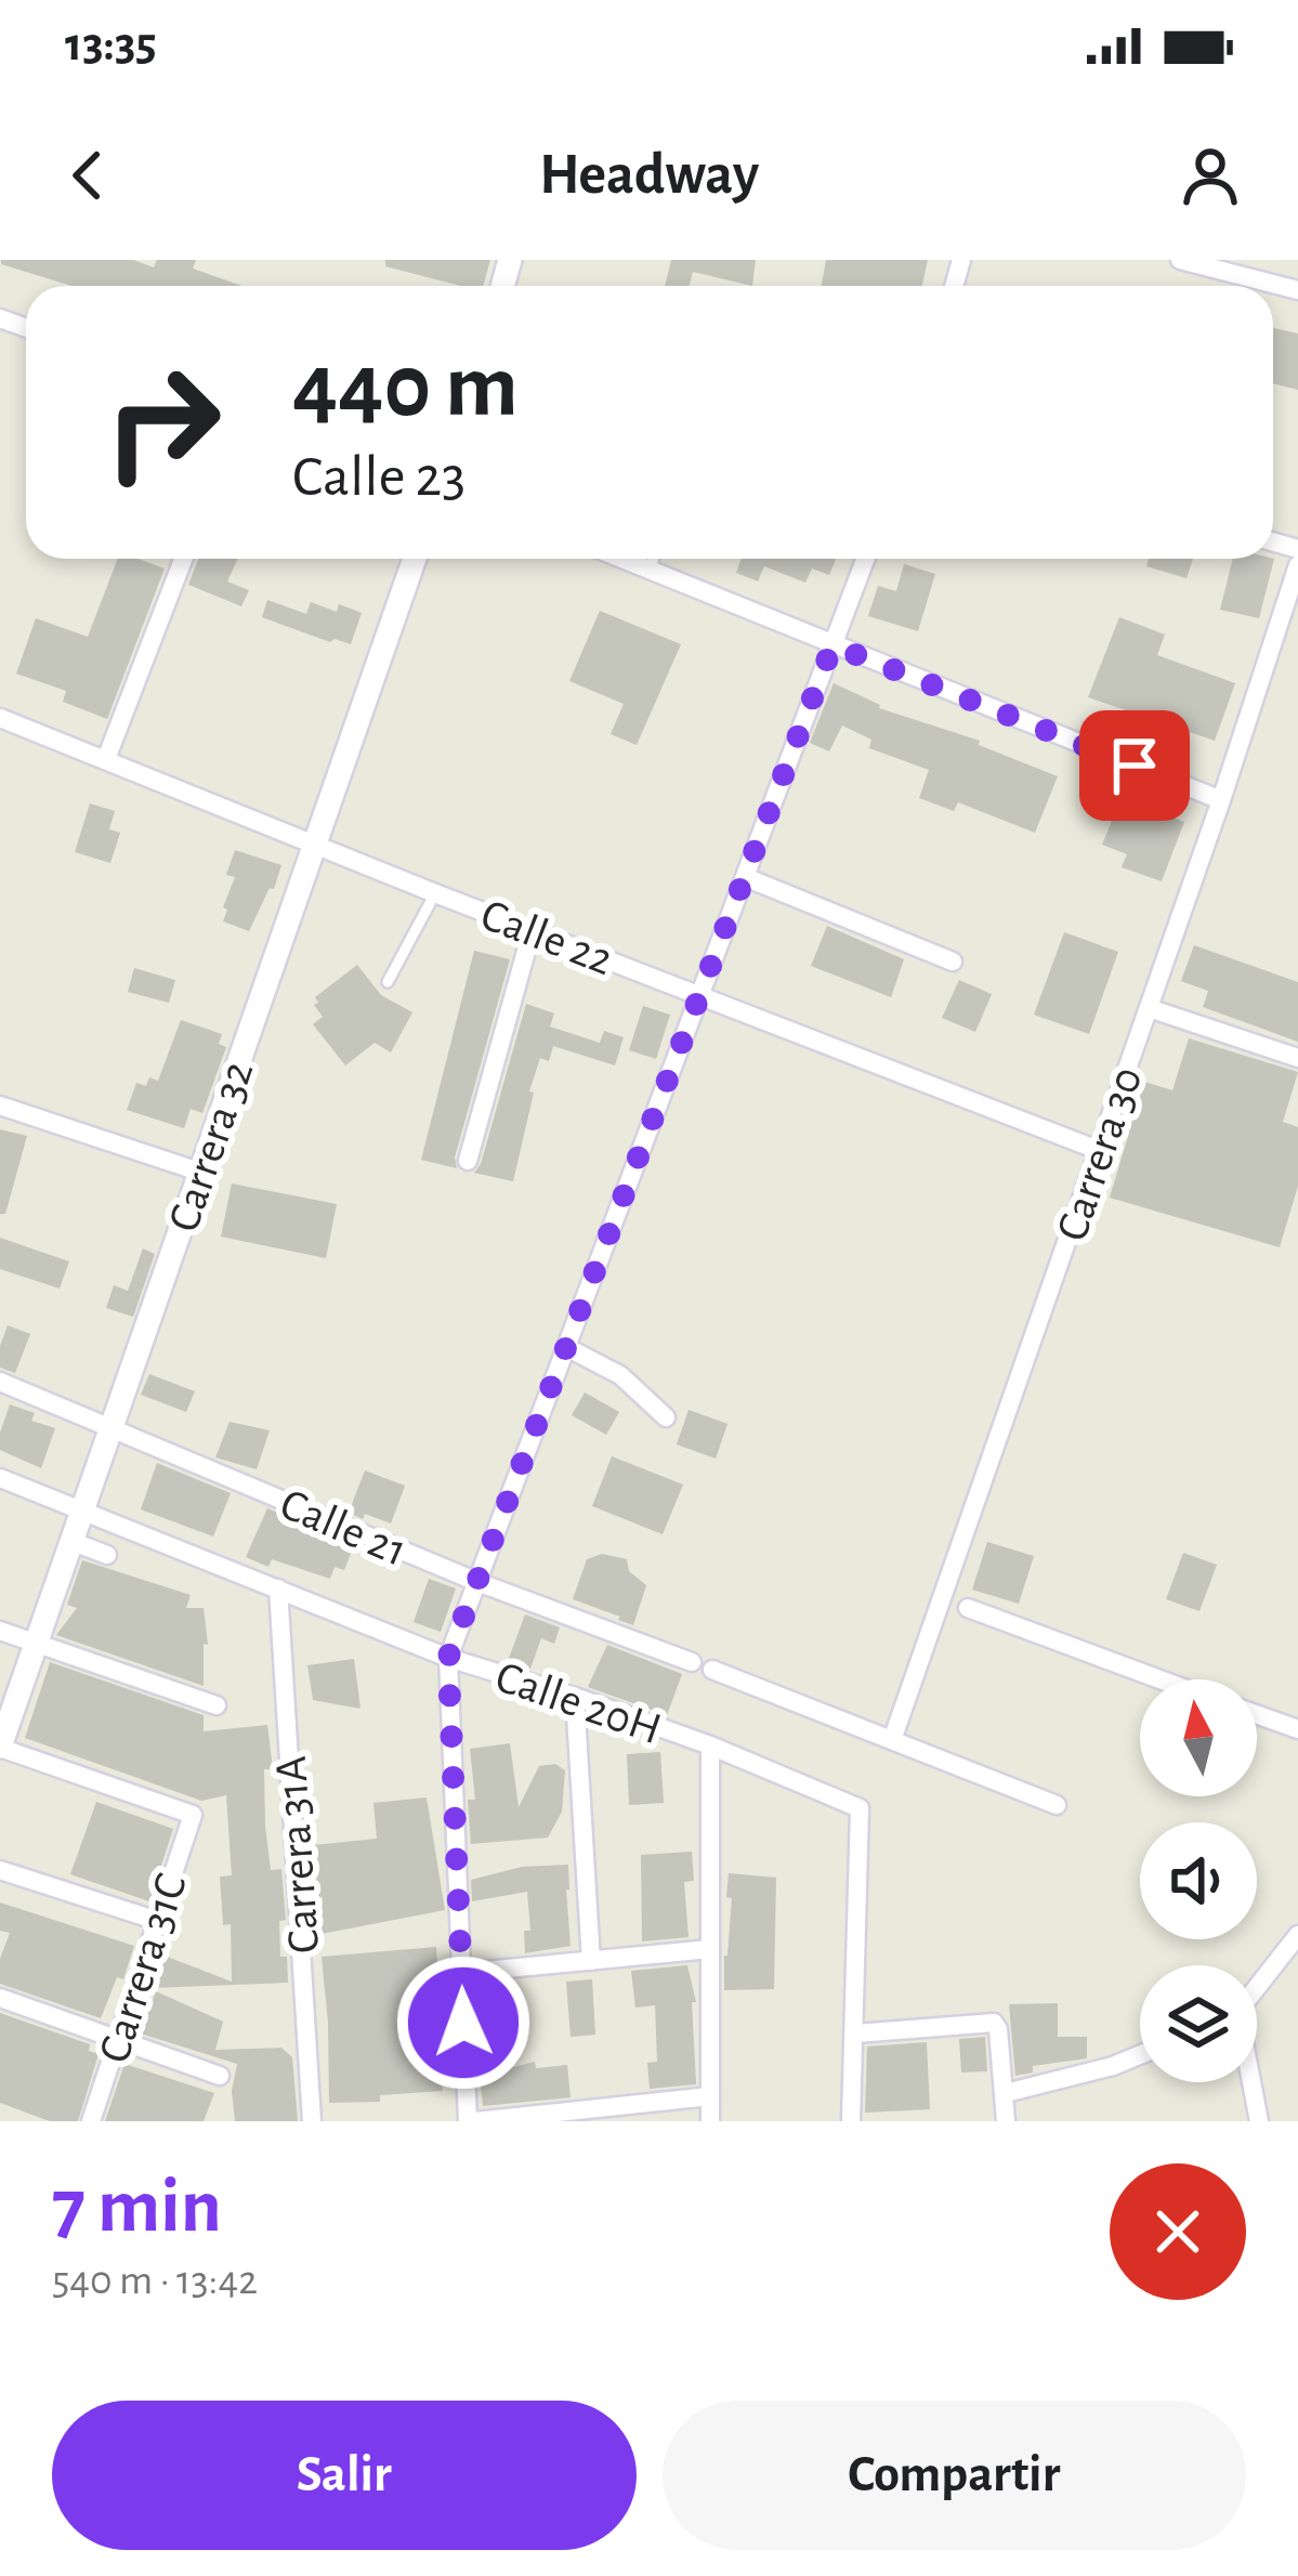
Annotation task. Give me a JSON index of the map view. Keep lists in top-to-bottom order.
{
  "streets": {
    "street": [
      "Calle 22",
      "Carrera 32",
      "Carrera 30",
      "Calle 21",
      "Calle 20H",
      "Carrera 31A",
      "Carrera 31C"
    ]
  },
  "crossings": [
    ["Calle 22", "Carrera 32"],
    ["Calle 22", "Carrera 30"],
    ["Carrera 32", "Calle 21"],
    ["Carrera 32", "Calle 20H"],
    ["Carrera 32", "Carrera 31C"],
    ["Calle 20H", "Carrera 31A"]
  ],
  "north": "top",
  "page": {
    "status": "13:35",
    "header": "Headway",
    "turn": ["440 m", "Calle 23"],
    "heading": ["7 min", "540 m · 13:42"],
    "buttons": ["Salir", "Compartir"]
  }
}
